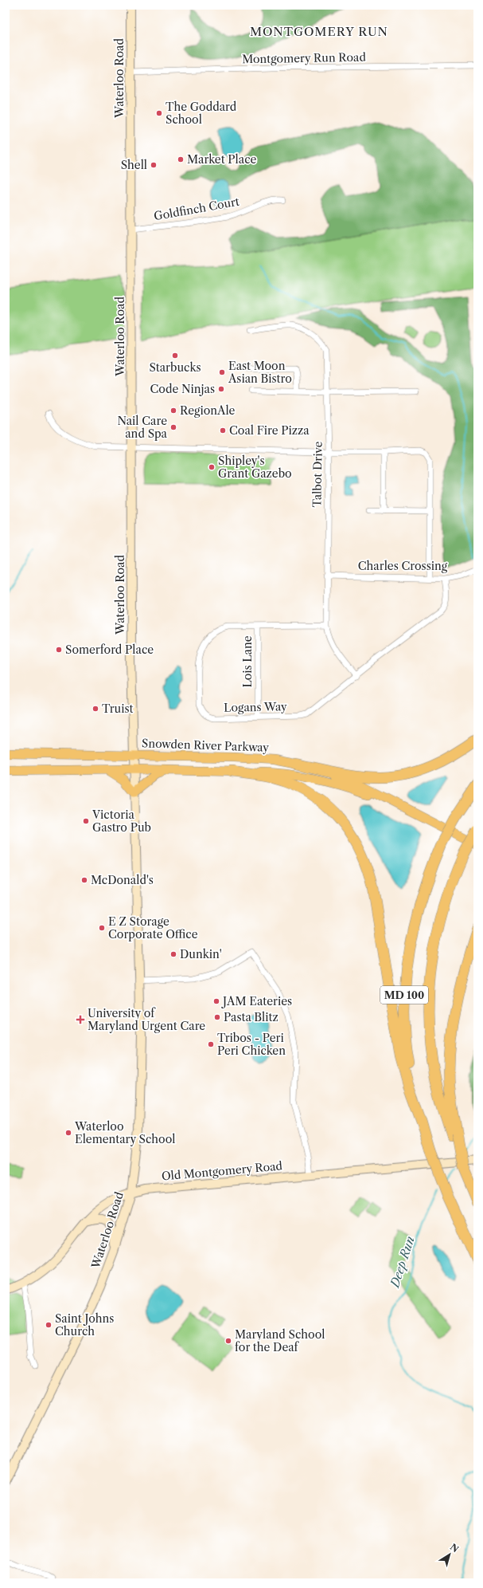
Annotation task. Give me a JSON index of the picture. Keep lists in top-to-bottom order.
{
  "streets": {
    "highway": ["MD 100"],
    "main road": ["Waterloo Road", "Snowden River Parkway", "Old Montgomery Road"],
    "street": [
      "Montgomery Run Road",
      "Goldfinch Court",
      "Talbot Drive",
      "Charles Crossing",
      "Lois Lane",
      "Logans Way"
    ]
  },
  "crossings": [
    ["Montgomery Run Road", "Waterloo Road"],
    ["Waterloo Road", "Goldfinch Court"],
    ["Waterloo Road", "Snowden River Parkway"],
    ["Waterloo Road", "Old Montgomery Road"],
    ["Talbot Drive", "Charles Crossing"],
    ["Talbot Drive", "Logans Way"],
    ["Charles Crossing", "Logans Way"],
    ["Lois Lane", "Logans Way"]
  ],
  "districts": ["MONTGOMERY RUN"],
  "water": ["Deep Run"],
  "places": {
    "other": [
      "The Goddard School",
      "Market Place",
      "Shell",
      "Starbucks",
      "East Moon Asian Bistro",
      "Code Ninjas",
      "RegionAle",
      "Nail Care and Spa",
      "Coal Fire Pizza",
      "Shipley's Grant Gazebo",
      "Somerford Place",
      "Truist",
      "Victoria Gastro Pub",
      "McDonald's",
      "E Z Storage Corporate Office",
      "Dunkin'",
      "JAM Eateries",
      "Pasta Blitz",
      "Tribos - Peri Peri Chicken",
      "Waterloo Elementary School",
      "Saint Johns Church",
      "Maryland School for the Deaf"
    ],
    "health": ["University of Maryland Urgent Care"]
  },
  "north": "top right"
}
